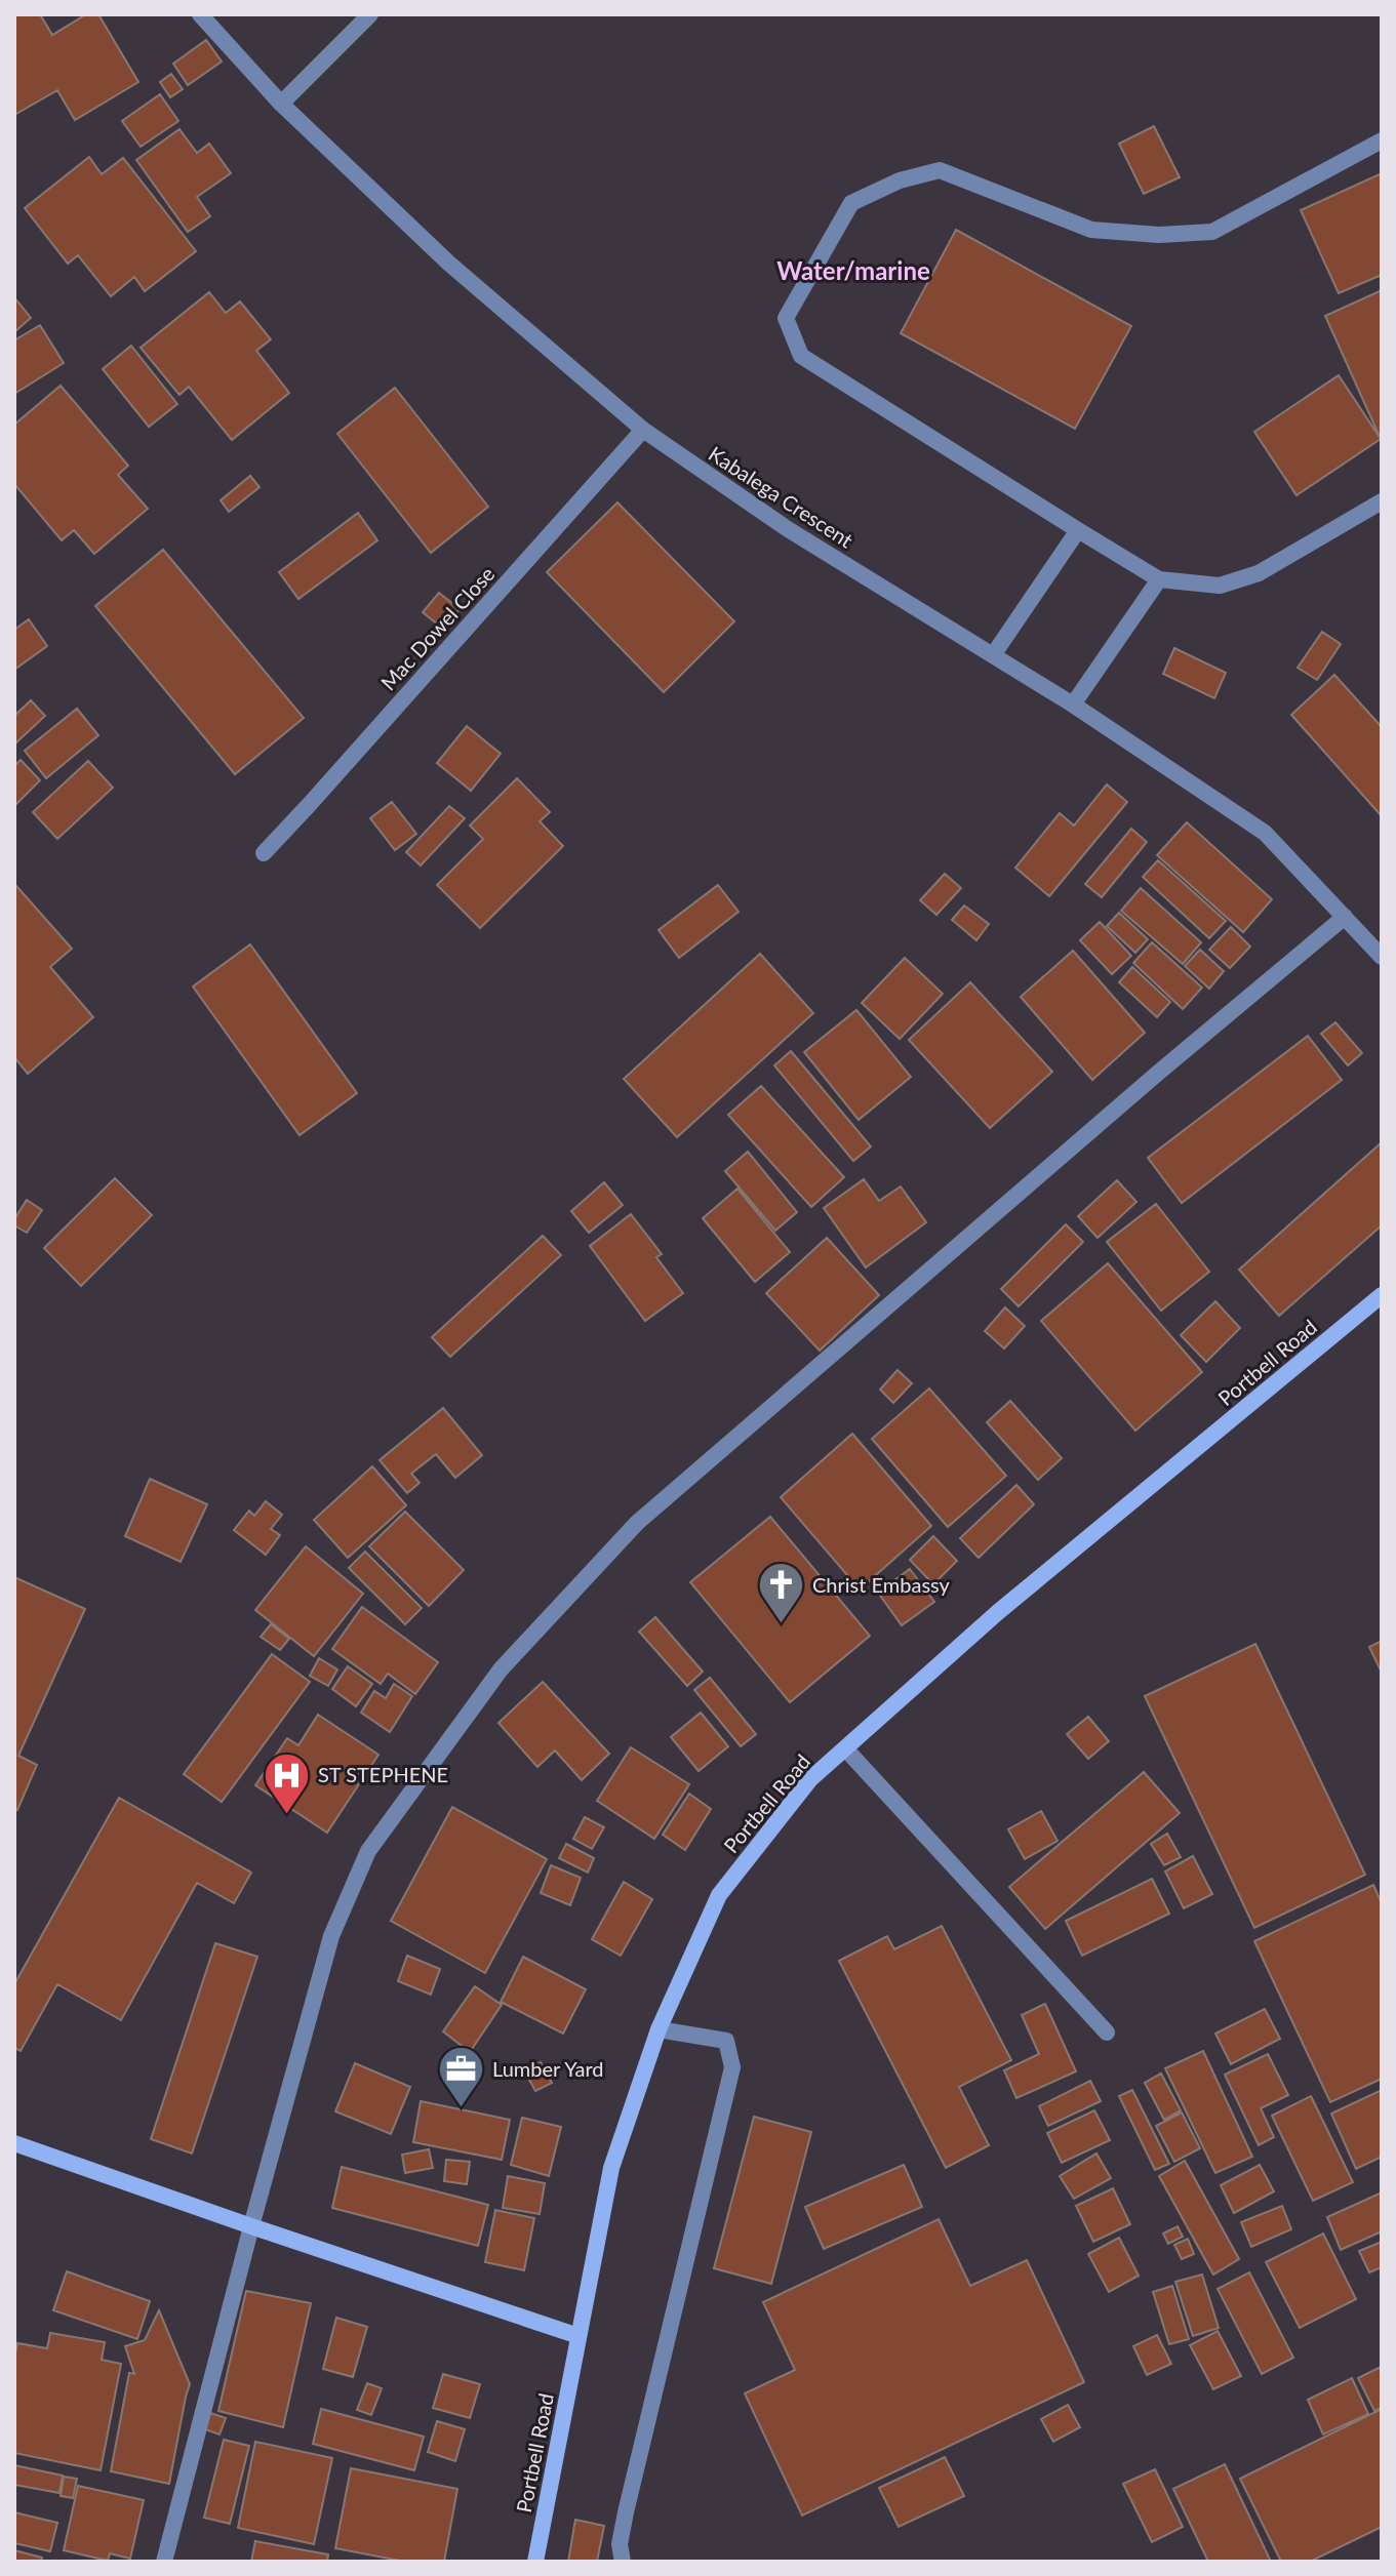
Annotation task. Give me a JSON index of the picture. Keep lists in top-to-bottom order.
{
  "streets": {
    "main road": ["Portbell Road"],
    "street": ["Kabalega Crescent", "Mac Dowel Close"]
  },
  "crossings": [
    ["Kabalega Crescent", "Mac Dowel Close"]
  ],
  "districts": ["Water/marine"],
  "places": {
    "church": ["Christ Embassy"],
    "hospital": ["ST STEPHENE"],
    "office": ["Lumber Yard"]
  }
}
